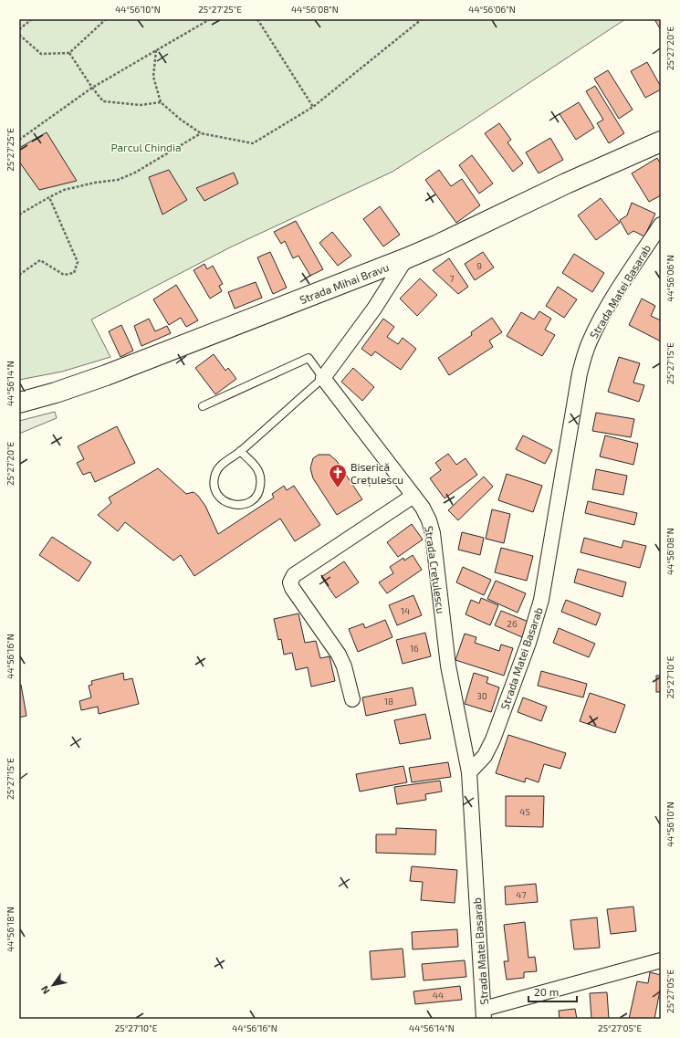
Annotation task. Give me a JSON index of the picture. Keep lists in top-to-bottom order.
{
  "streets": {
    "main road": ["Strada Mihai Bravu"],
    "street": ["Strada Matei Basarab", "Strada Crețulescu"]
  },
  "crossings": [
    ["Strada Matei Basarab", "Strada Crețulescu"]
  ],
  "parks": ["Parcul Chindia"],
  "places": {
    "church": ["Biserică Crețulescu"]
  },
  "house_numbers": [
    "9",
    "7",
    "14",
    "26",
    "16",
    "30",
    "18",
    "45",
    "47",
    "44"
  ],
  "scale_bar": "20 m",
  "north": "bottom left",
  "coordinates": [
    "44°56'10\"N",
    "25°27'25\"E",
    "44°56'08\"N",
    "44°56'06\"N",
    "25°27'20\"E",
    "25°27'15\"E",
    "44°56'14\"N",
    "44°56'16\"N",
    "25°27'10\"E",
    "44°56'18\"N",
    "25°27'05\"E"
  ]
}
